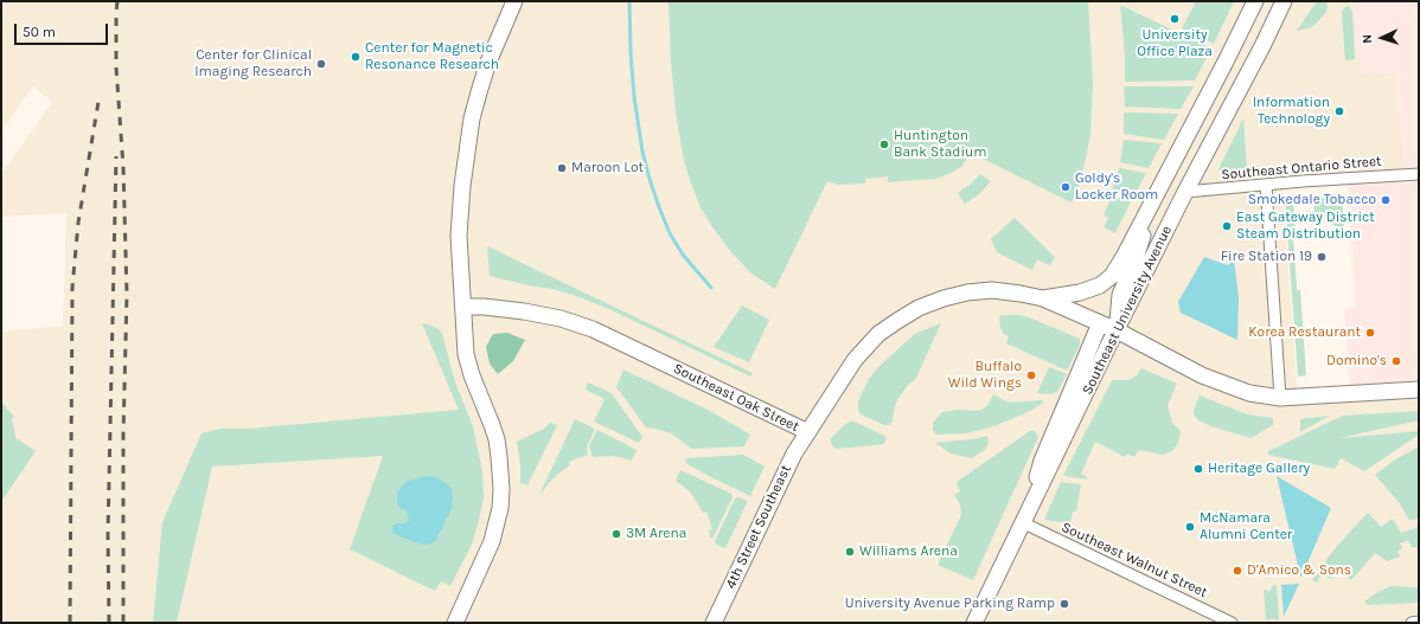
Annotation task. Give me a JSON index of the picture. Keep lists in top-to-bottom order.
{
  "streets": {
    "main road": ["Southeast University Avenue", "Southeast Oak Street", "4th Street Southeast"],
    "street": ["Southeast Ontario Street", "Southeast Walnut Street"]
  },
  "crossings": [
    ["Southeast Ontario Street", "Southeast University Avenue"],
    ["Southeast University Avenue", "Southeast Oak Street"],
    ["Southeast University Avenue", "Southeast Walnut Street"],
    ["Southeast Oak Street", "4th Street Southeast"]
  ],
  "places": [
    "University Office Plaza",
    "Center for Magnetic Resonance Research",
    "Center for Clinical Imaging Research",
    "Information Technology",
    "Huntington Bank Stadium",
    "Maroon Lot",
    "Goldy's Locker Room",
    "Smokedale Tobacco",
    "East Gateway District Steam Distribution",
    "Fire Station 19",
    "Korea Restaurant",
    "Domino's",
    "Buffalo Wild Wings",
    "Heritage Gallery",
    "McNamara Alumni Center",
    "3M Arena",
    "Williams Arena",
    "D'Amico & Sons",
    "University Avenue Parking Ramp"
  ],
  "scale_bar": "50 m",
  "north": "left"
}
